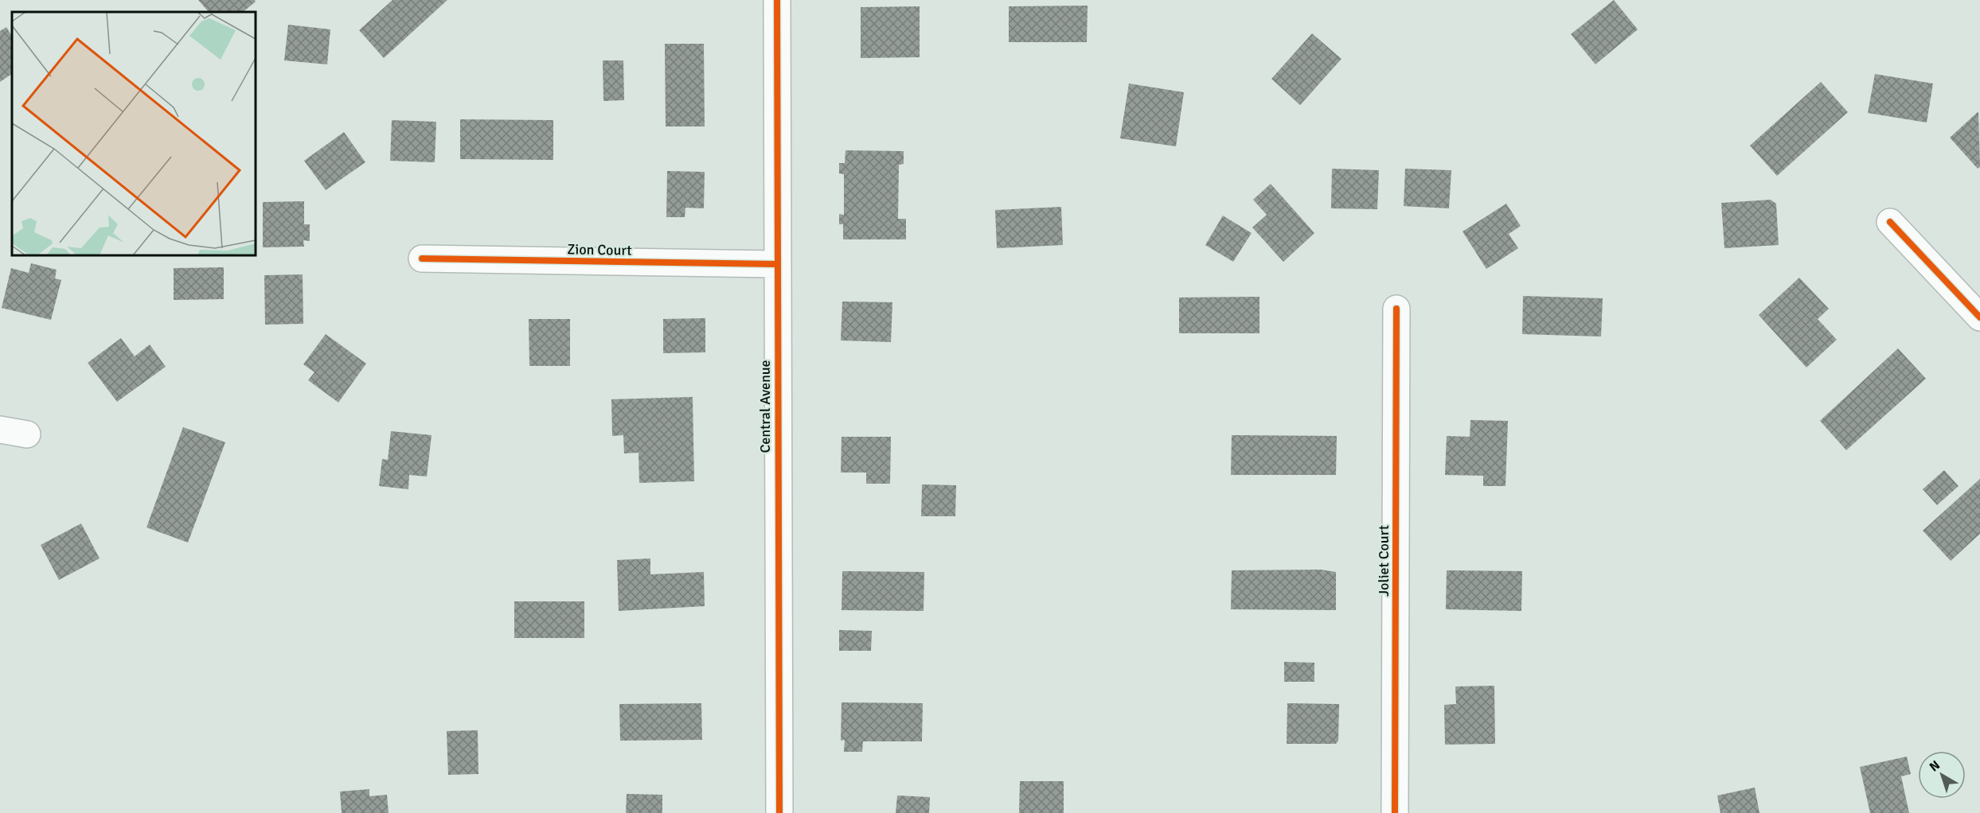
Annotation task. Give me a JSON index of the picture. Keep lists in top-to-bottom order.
{
  "streets": {
    "street": ["Zion Court", "Central Avenue", "Joliet Court"]
  },
  "crossings": [
    ["Zion Court", "Central Avenue"]
  ],
  "north": "top left"
}
